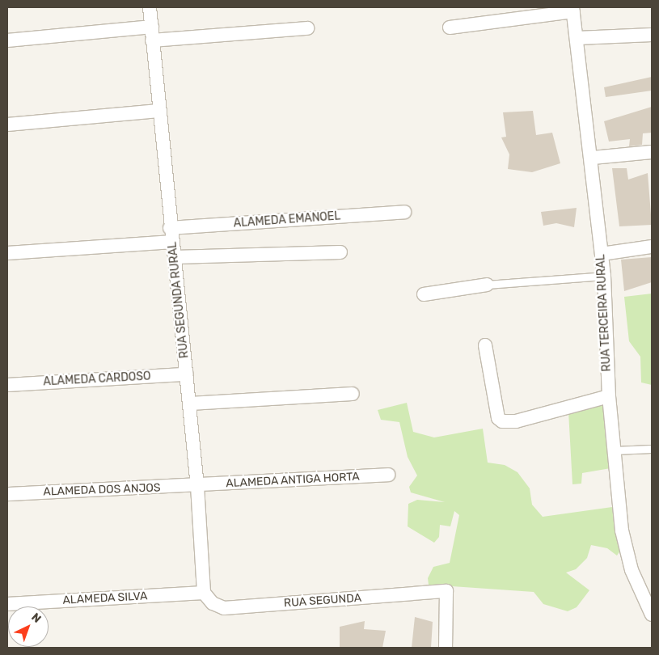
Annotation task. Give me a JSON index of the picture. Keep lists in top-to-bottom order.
{
  "streets": {
    "street": [
      "ALAMEDA EMANOEL",
      "RUA SEGUNDA RURAL",
      "RUA TERCEIRA RURAL",
      "ALAMEDA CARDOSO",
      "ALAMEDA ANTIGA HORTA",
      "ALAMEDA DOS ANJOS",
      "ALAMEDA SILVA",
      "RUA SEGUNDA"
    ]
  },
  "crossings": [
    ["ALAMEDA EMANOEL", "RUA SEGUNDA RURAL"],
    ["RUA SEGUNDA RURAL", "ALAMEDA CARDOSO"],
    ["RUA SEGUNDA RURAL", "ALAMEDA ANTIGA HORTA"],
    ["RUA SEGUNDA RURAL", "ALAMEDA DOS ANJOS"],
    ["RUA SEGUNDA RURAL", "ALAMEDA SILVA"],
    ["RUA SEGUNDA RURAL", "RUA SEGUNDA"],
    ["ALAMEDA ANTIGA HORTA", "ALAMEDA DOS ANJOS"],
    ["ALAMEDA SILVA", "RUA SEGUNDA"]
  ],
  "north": "top right"
}
